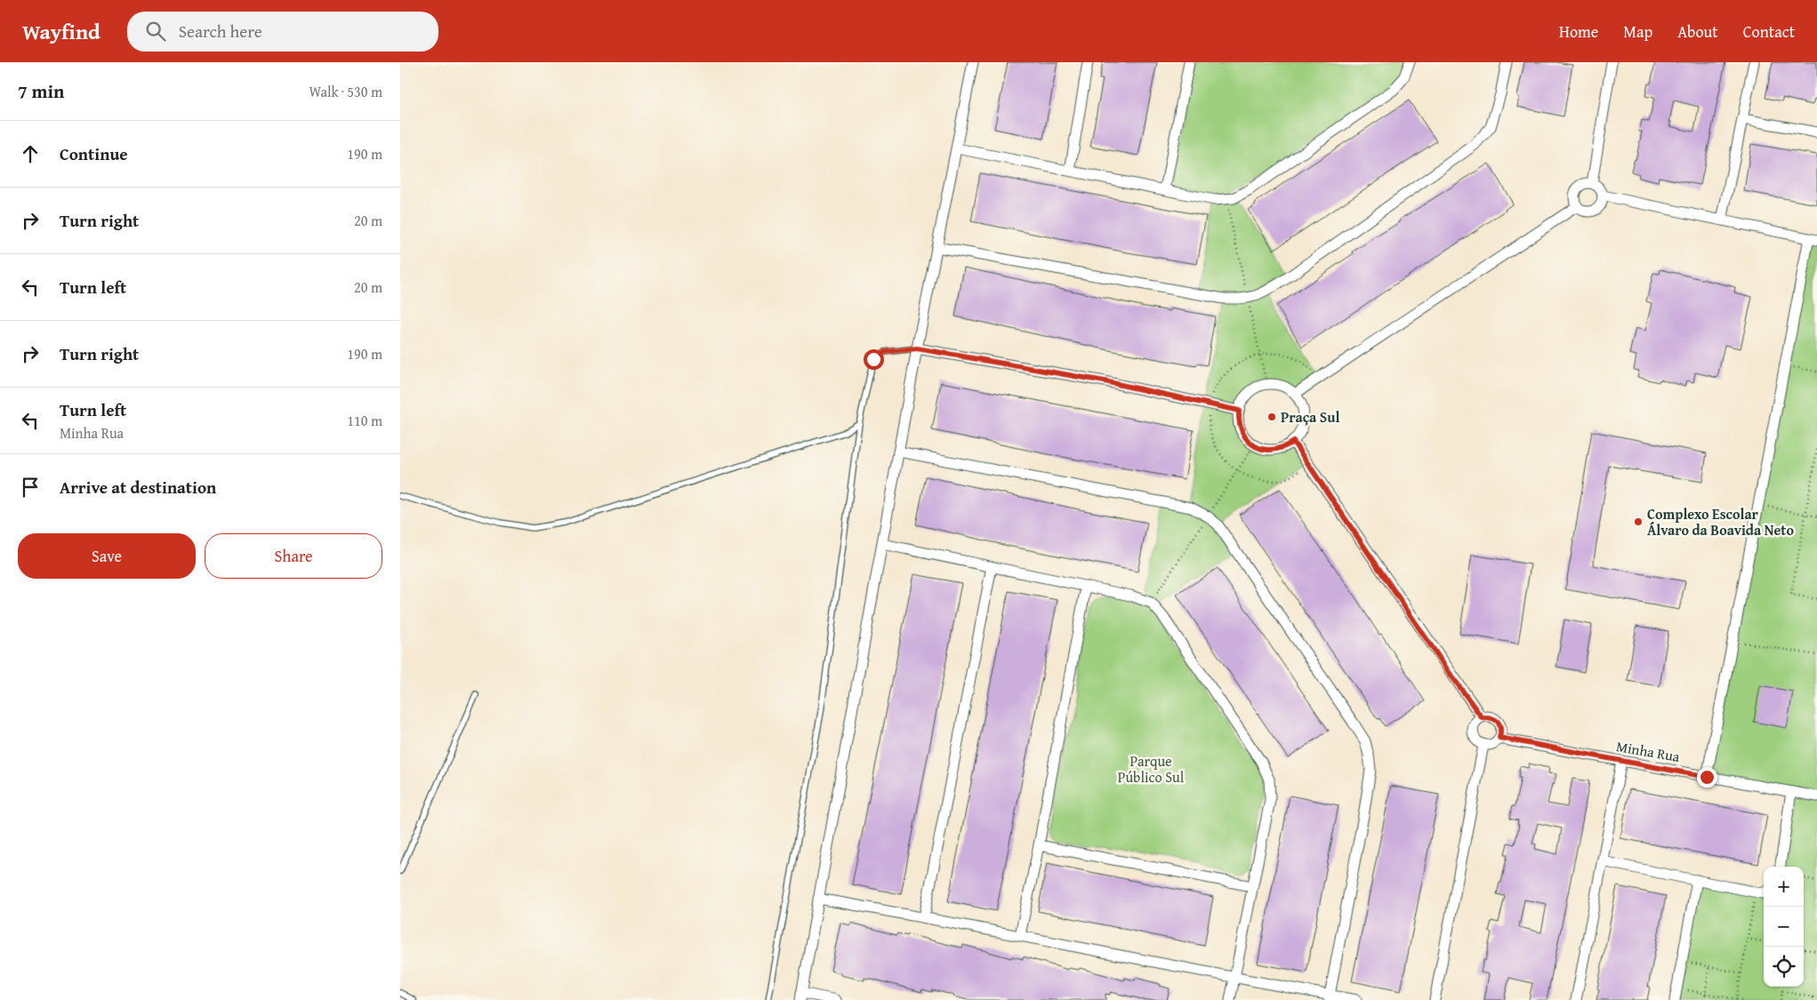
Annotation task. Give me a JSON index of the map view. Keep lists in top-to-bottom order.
{
  "streets": {
    "street": ["Minha Rua"]
  },
  "parks": ["Parque Público Sul"],
  "places": ["Praça Sul", "Complexo Escolar Álvaro da Boavida Neto"],
  "page": {
    "header": "Wayfind",
    "search": "Search here",
    "nav": [
      "Home",
      "Map",
      "About",
      "Contact"
    ],
    "heading": ["7 min", "Walk · 530 m"],
    "list": [
      ["Continue", "190 m"],
      ["Turn right", "20 m"],
      ["Turn left", "20 m"],
      ["Turn right", "190 m"],
      ["Turn left", "Minha Rua", "110 m"],
      "Arrive at destination"
    ],
    "buttons": ["Save", "Share"],
    "map_buttons": ["+", "−"]
  }
}
